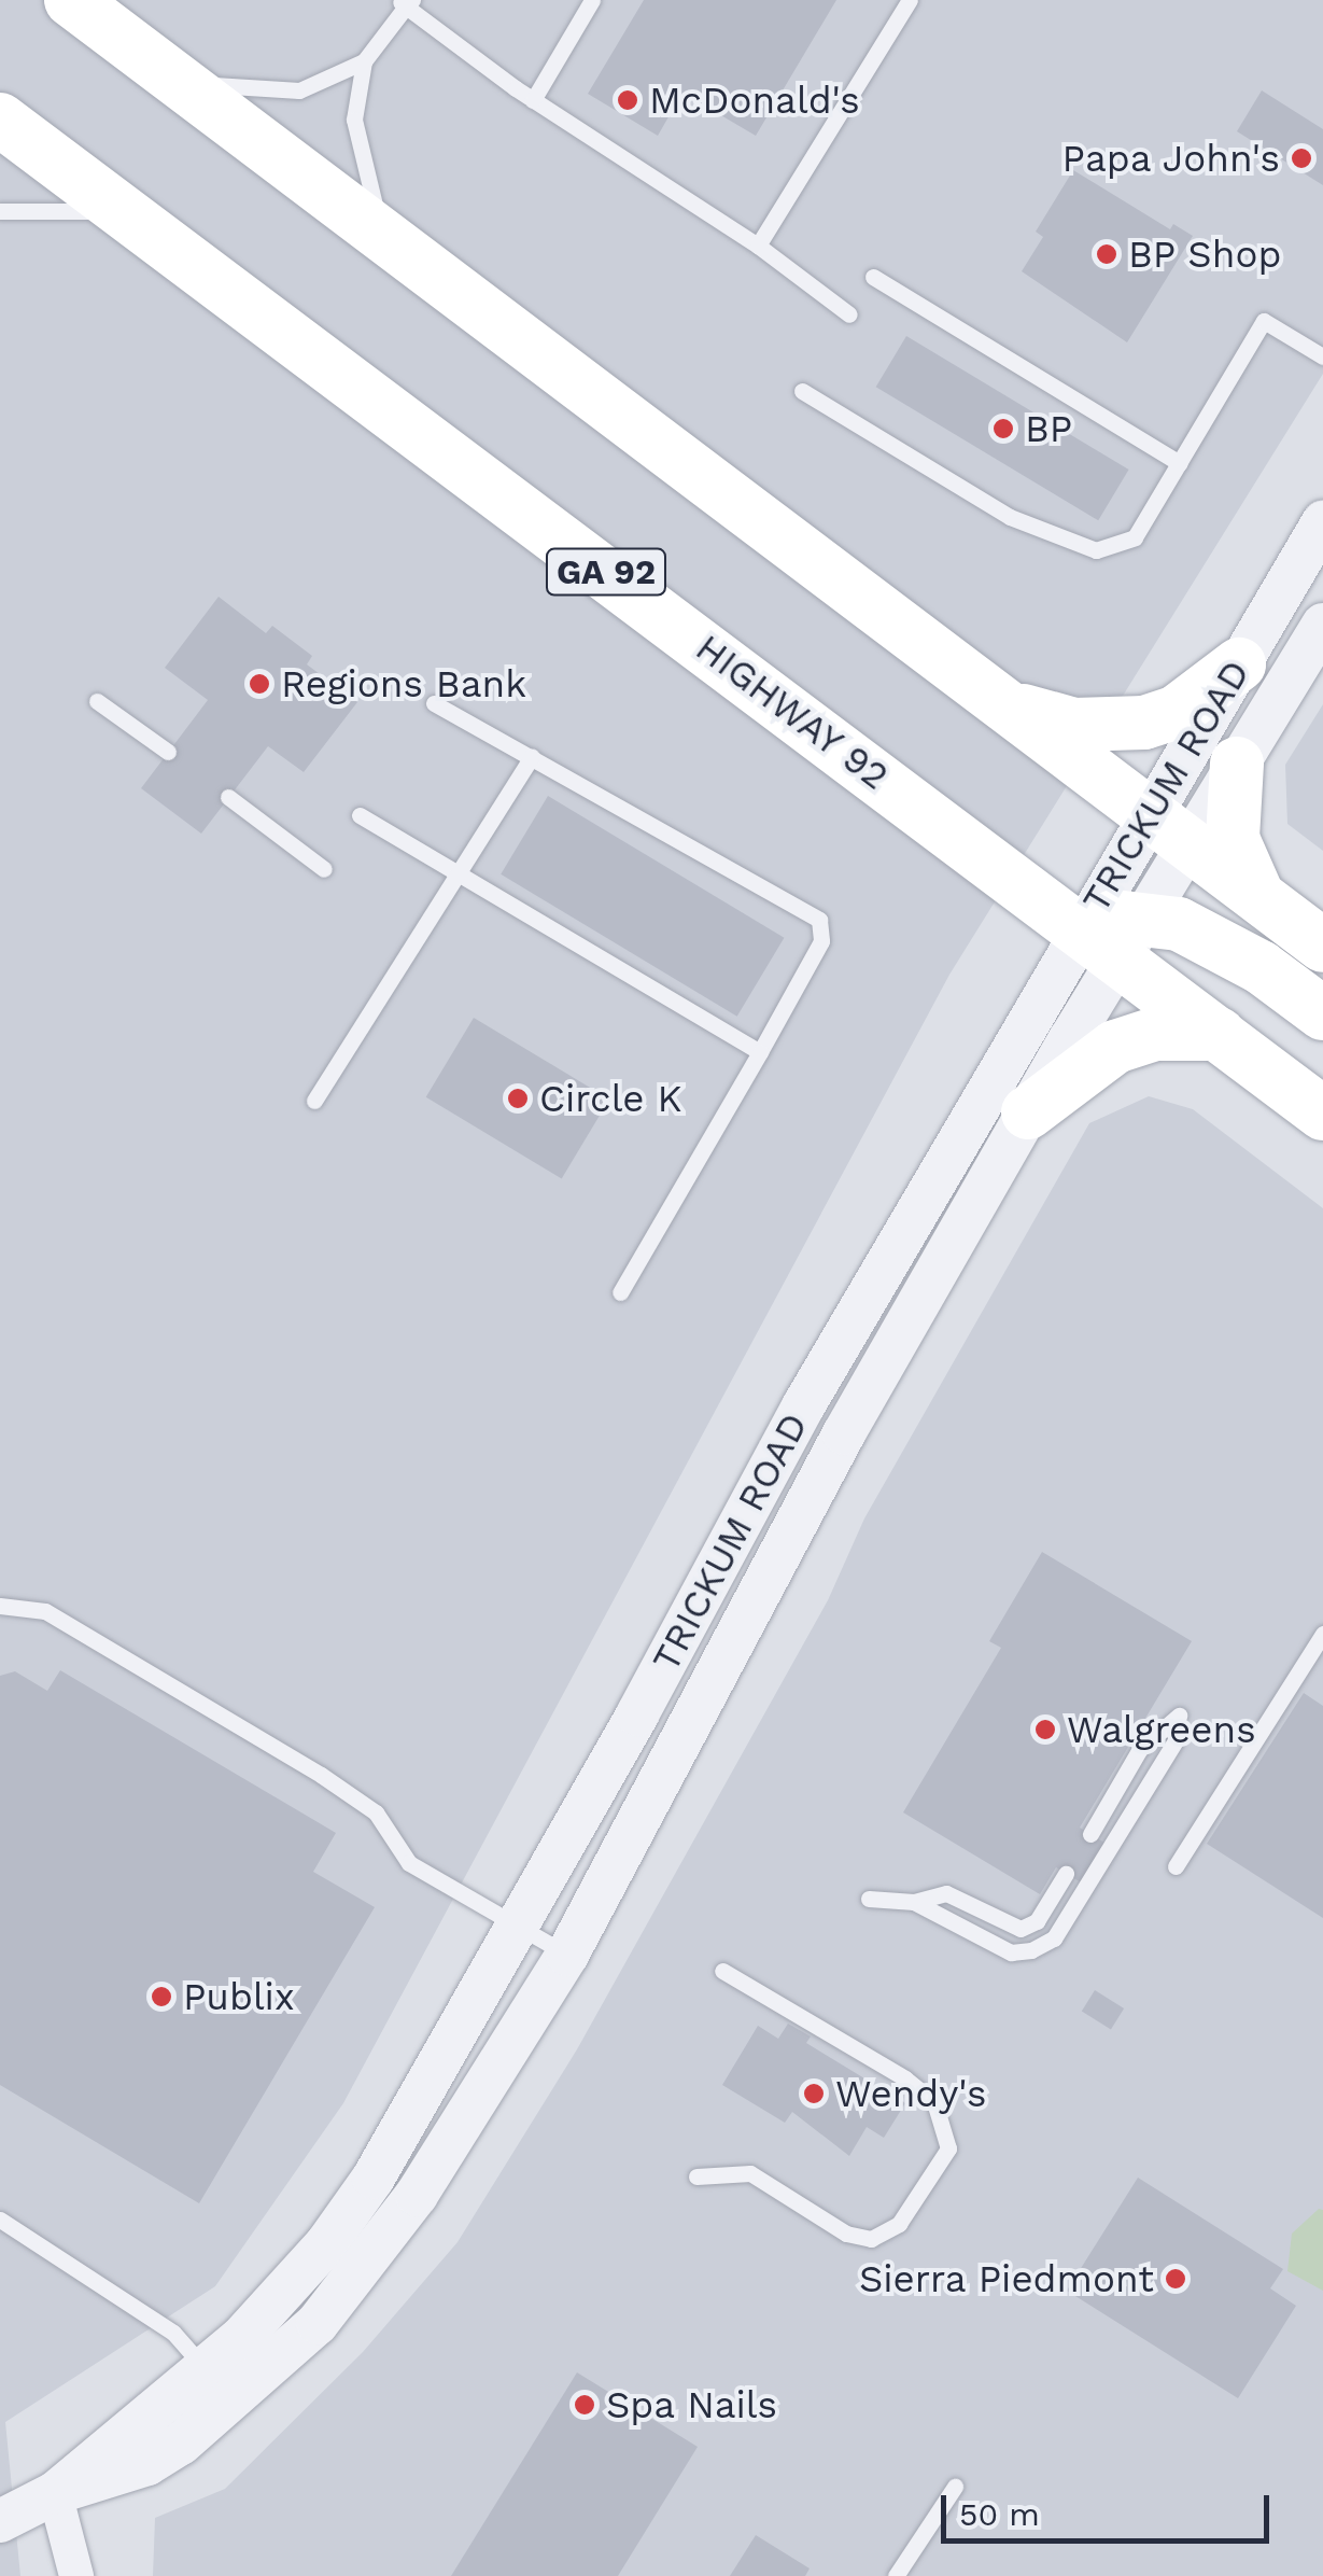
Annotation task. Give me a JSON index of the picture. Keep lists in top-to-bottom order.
{
  "streets": {
    "main road": ["GA 92", "HIGHWAY 92"],
    "street": ["TRICKUM ROAD"]
  },
  "crossings": [
    ["HIGHWAY 92", "TRICKUM ROAD"]
  ],
  "places": [
    "McDonald's",
    "Papa John's",
    "BP Shop",
    "BP",
    "Regions Bank",
    "Circle K",
    "Walgreens",
    "Publix",
    "Wendy's",
    "Sierra Piedmont",
    "Spa Nails"
  ],
  "scale_bar": "50 m"
}
